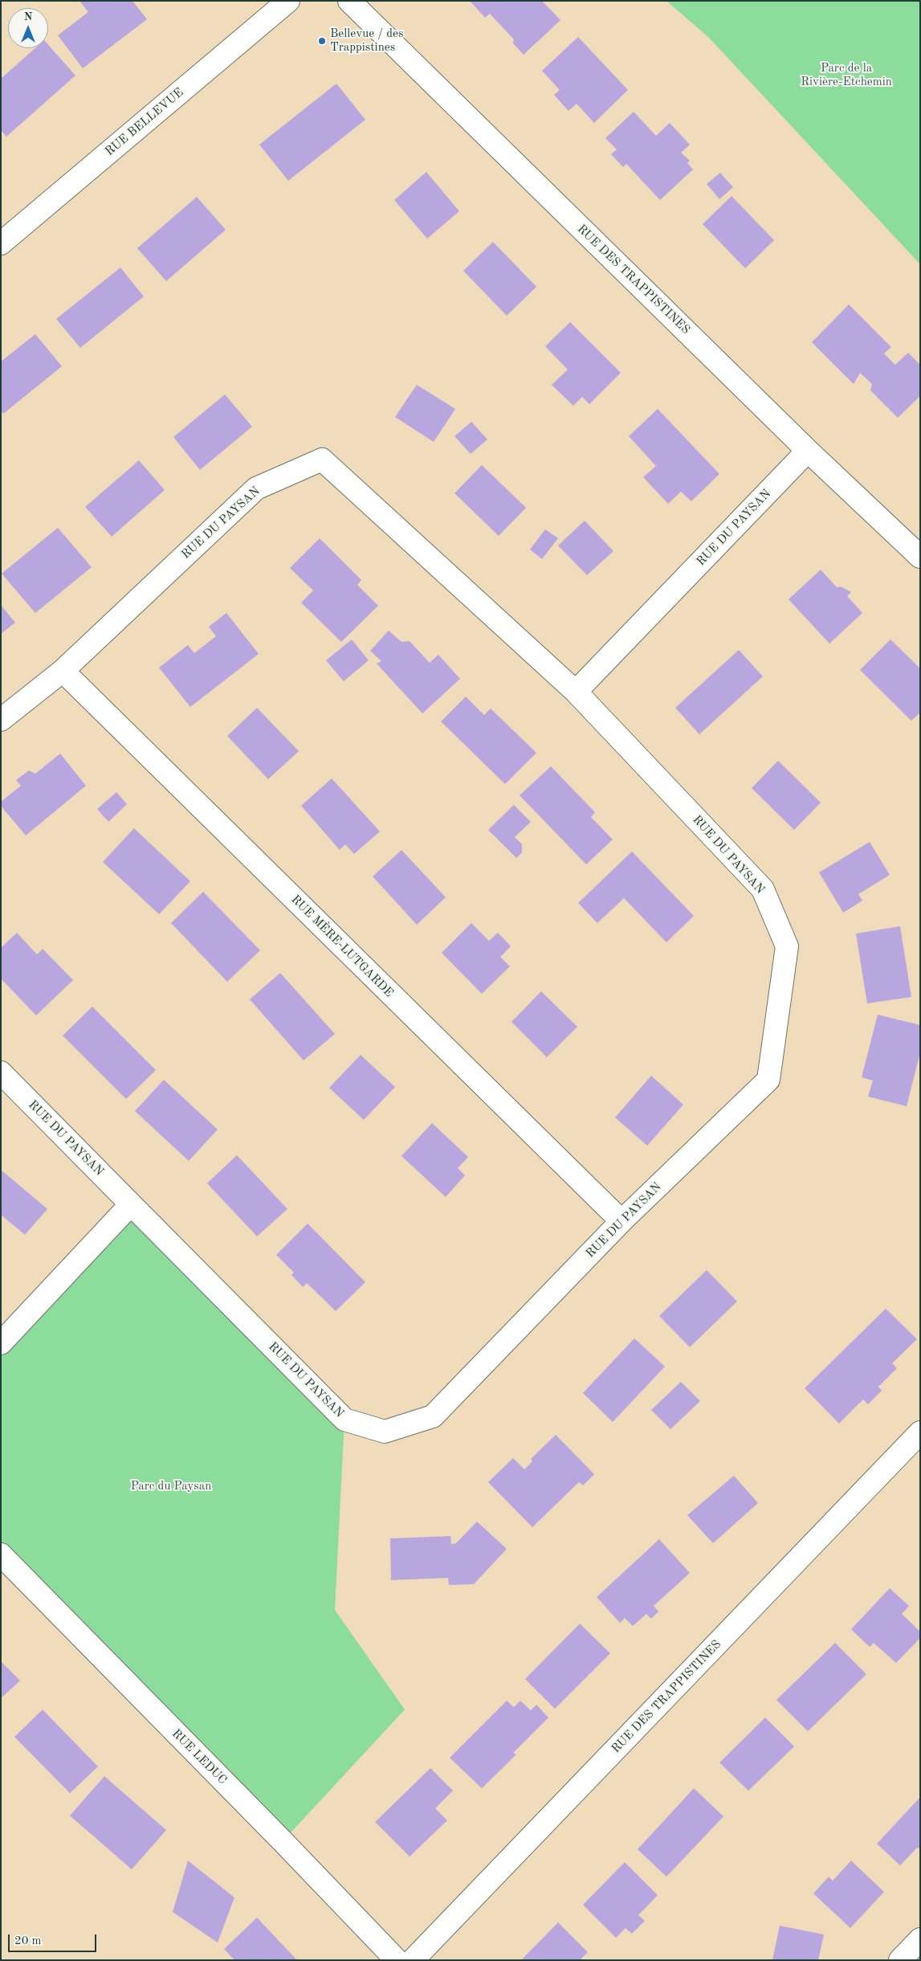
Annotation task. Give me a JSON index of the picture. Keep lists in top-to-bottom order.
{
  "streets": {
    "street": [
      "RUE BELLEVUE",
      "RUE DES TRAPPISTINES",
      "RUE DU PAYSAN",
      "RUE MÈRE-LUTGARDE",
      "RUE LEDUC"
    ]
  },
  "crossings": [
    ["RUE DES TRAPPISTINES", "RUE DU PAYSAN"],
    ["RUE DU PAYSAN", "RUE MÈRE-LUTGARDE"]
  ],
  "parks": ["Parc de la Rivière-Etchemin", "Parc du Paysan"],
  "places": ["Bellevue / des Trappistines"],
  "scale_bar": "20 m",
  "north": "top"
}
